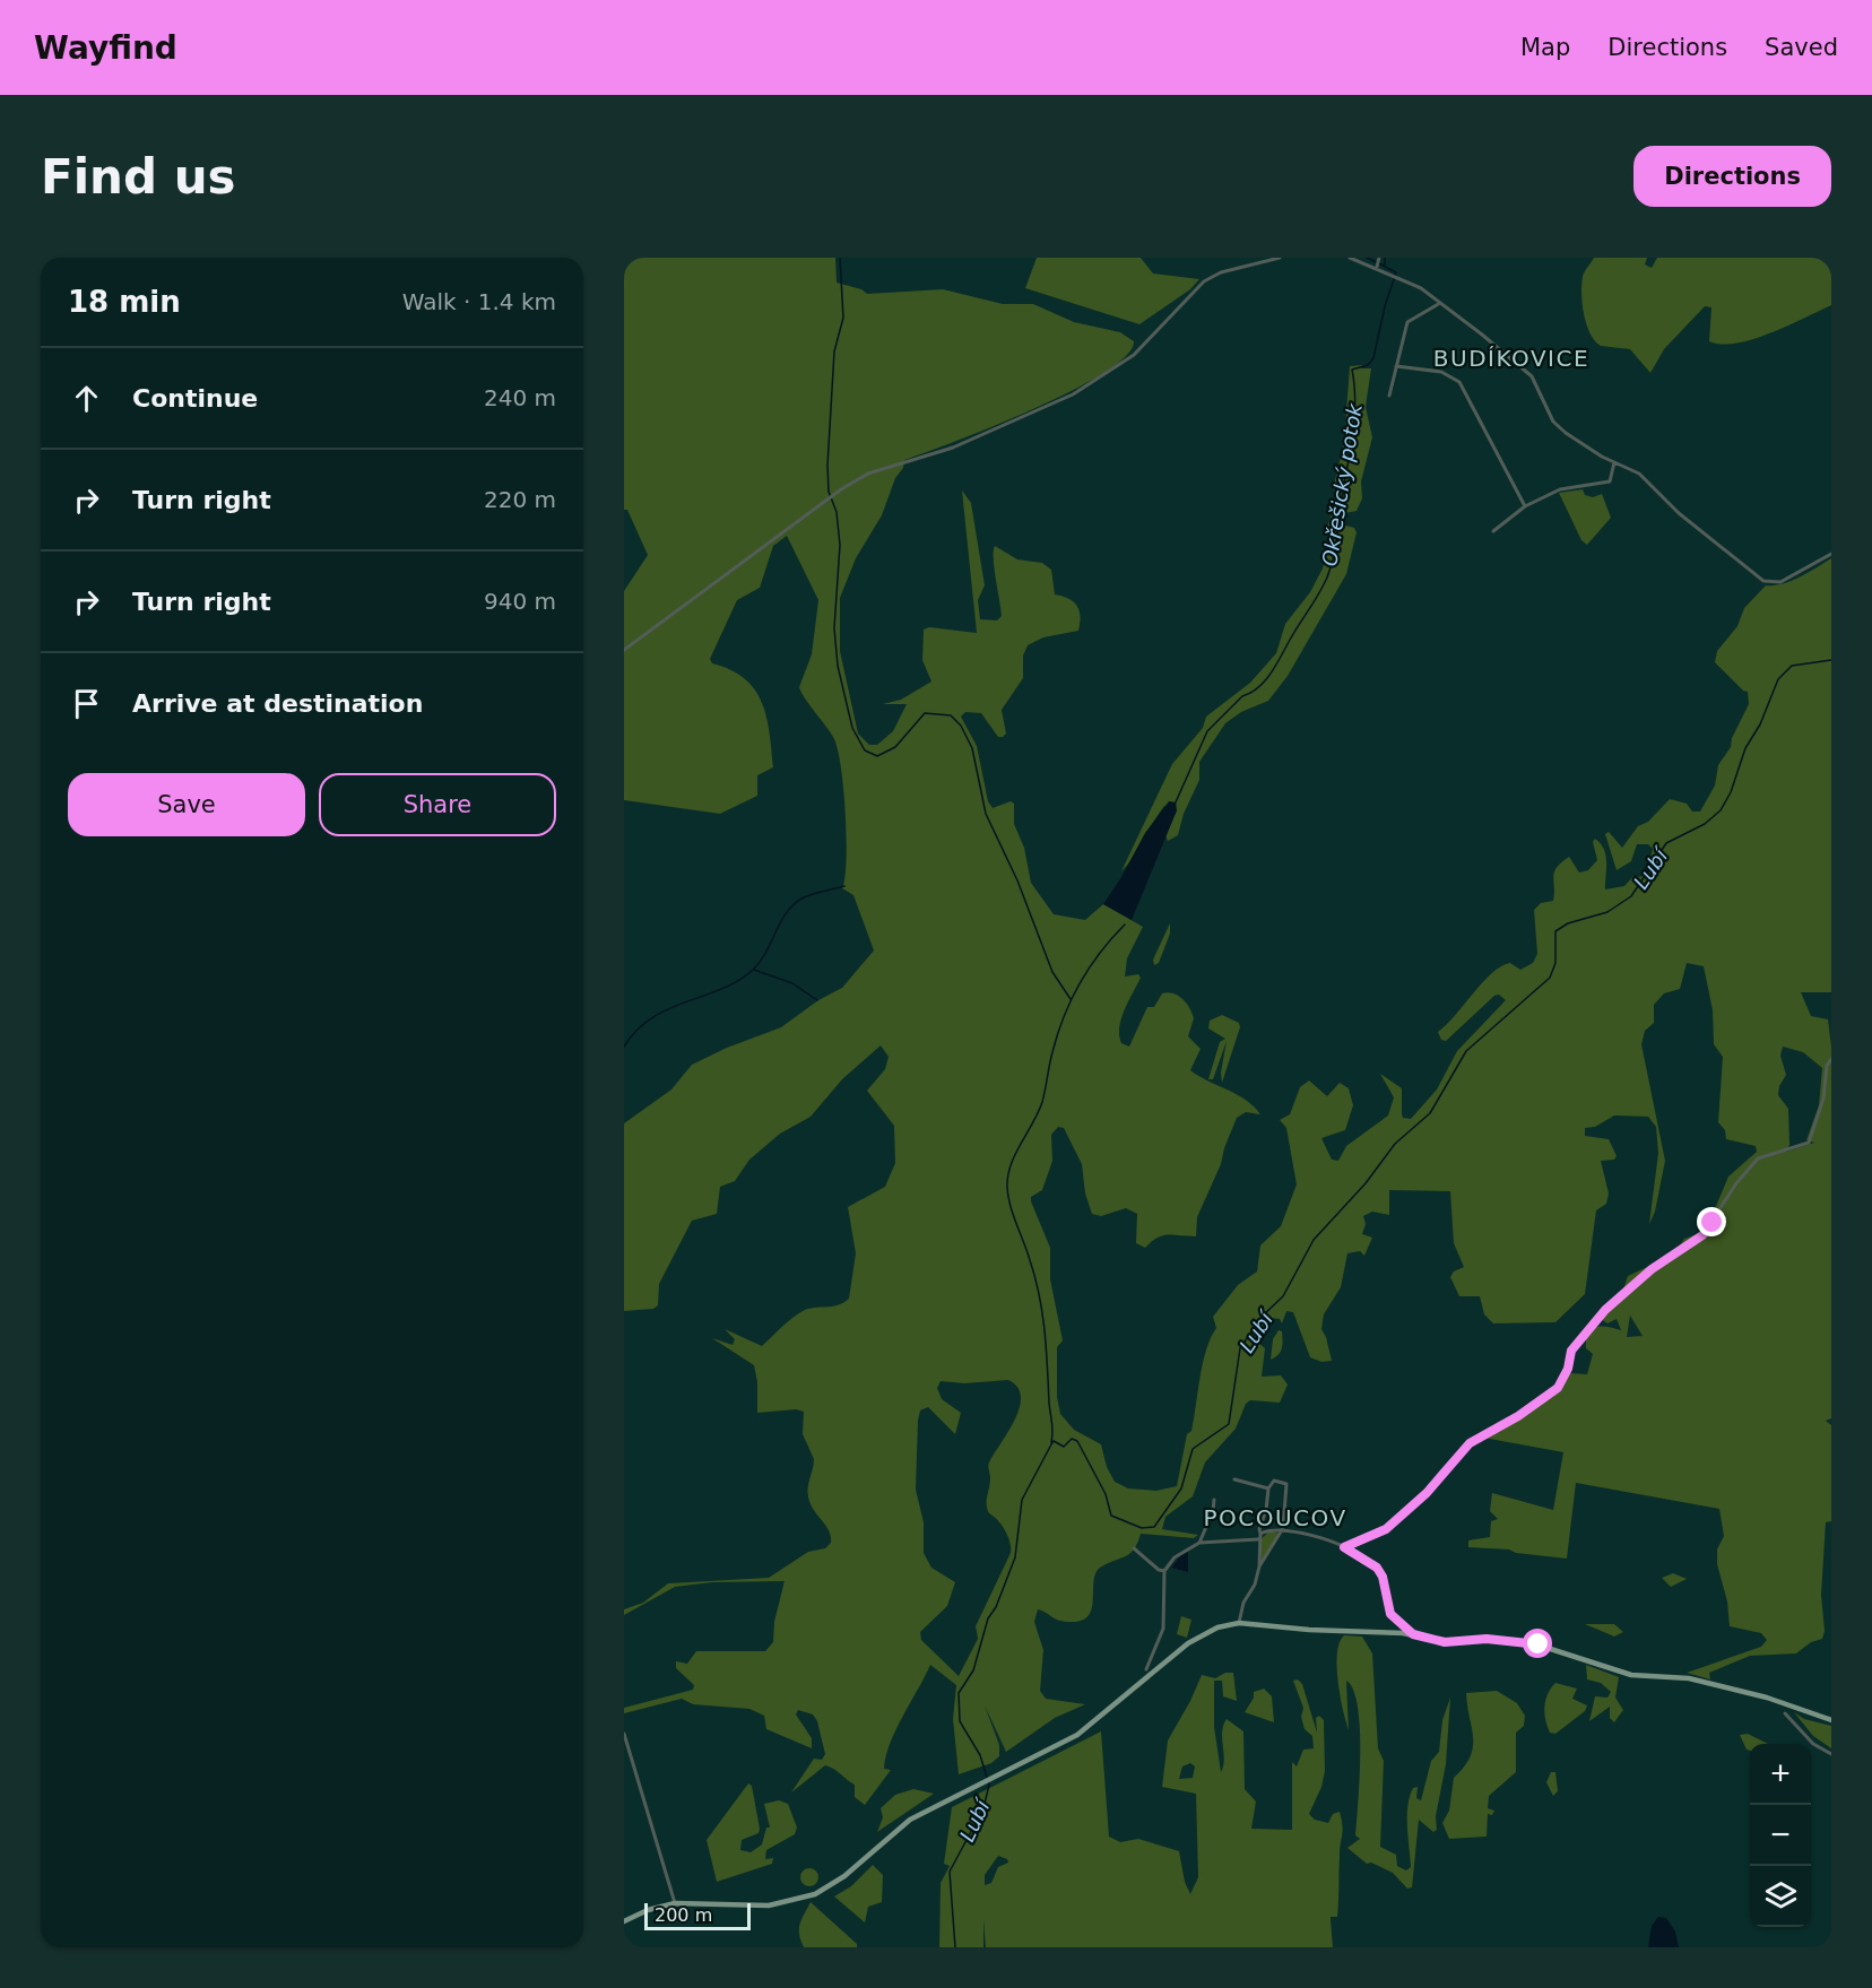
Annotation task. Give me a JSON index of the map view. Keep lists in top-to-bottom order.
{
  "districts": ["BUDÍKOVICE", "POCOUCOV"],
  "water": ["Okřešický potok", "Lubí"],
  "scale_bar": "200 m",
  "page": {
    "header": "Wayfind",
    "nav": ["Map", "Directions", "Saved"],
    "buttons": [
      "Directions",
      ["Save", "Share"]
    ],
    "title": "Find us",
    "heading": ["18 min", "Walk · 1.4 km"],
    "list": [
      ["Continue", "240 m"],
      ["Turn right", "220 m"],
      ["Turn right", "940 m"],
      "Arrive at destination"
    ],
    "map_buttons": ["+", "−"],
    "scale": "200 m"
  }
}
